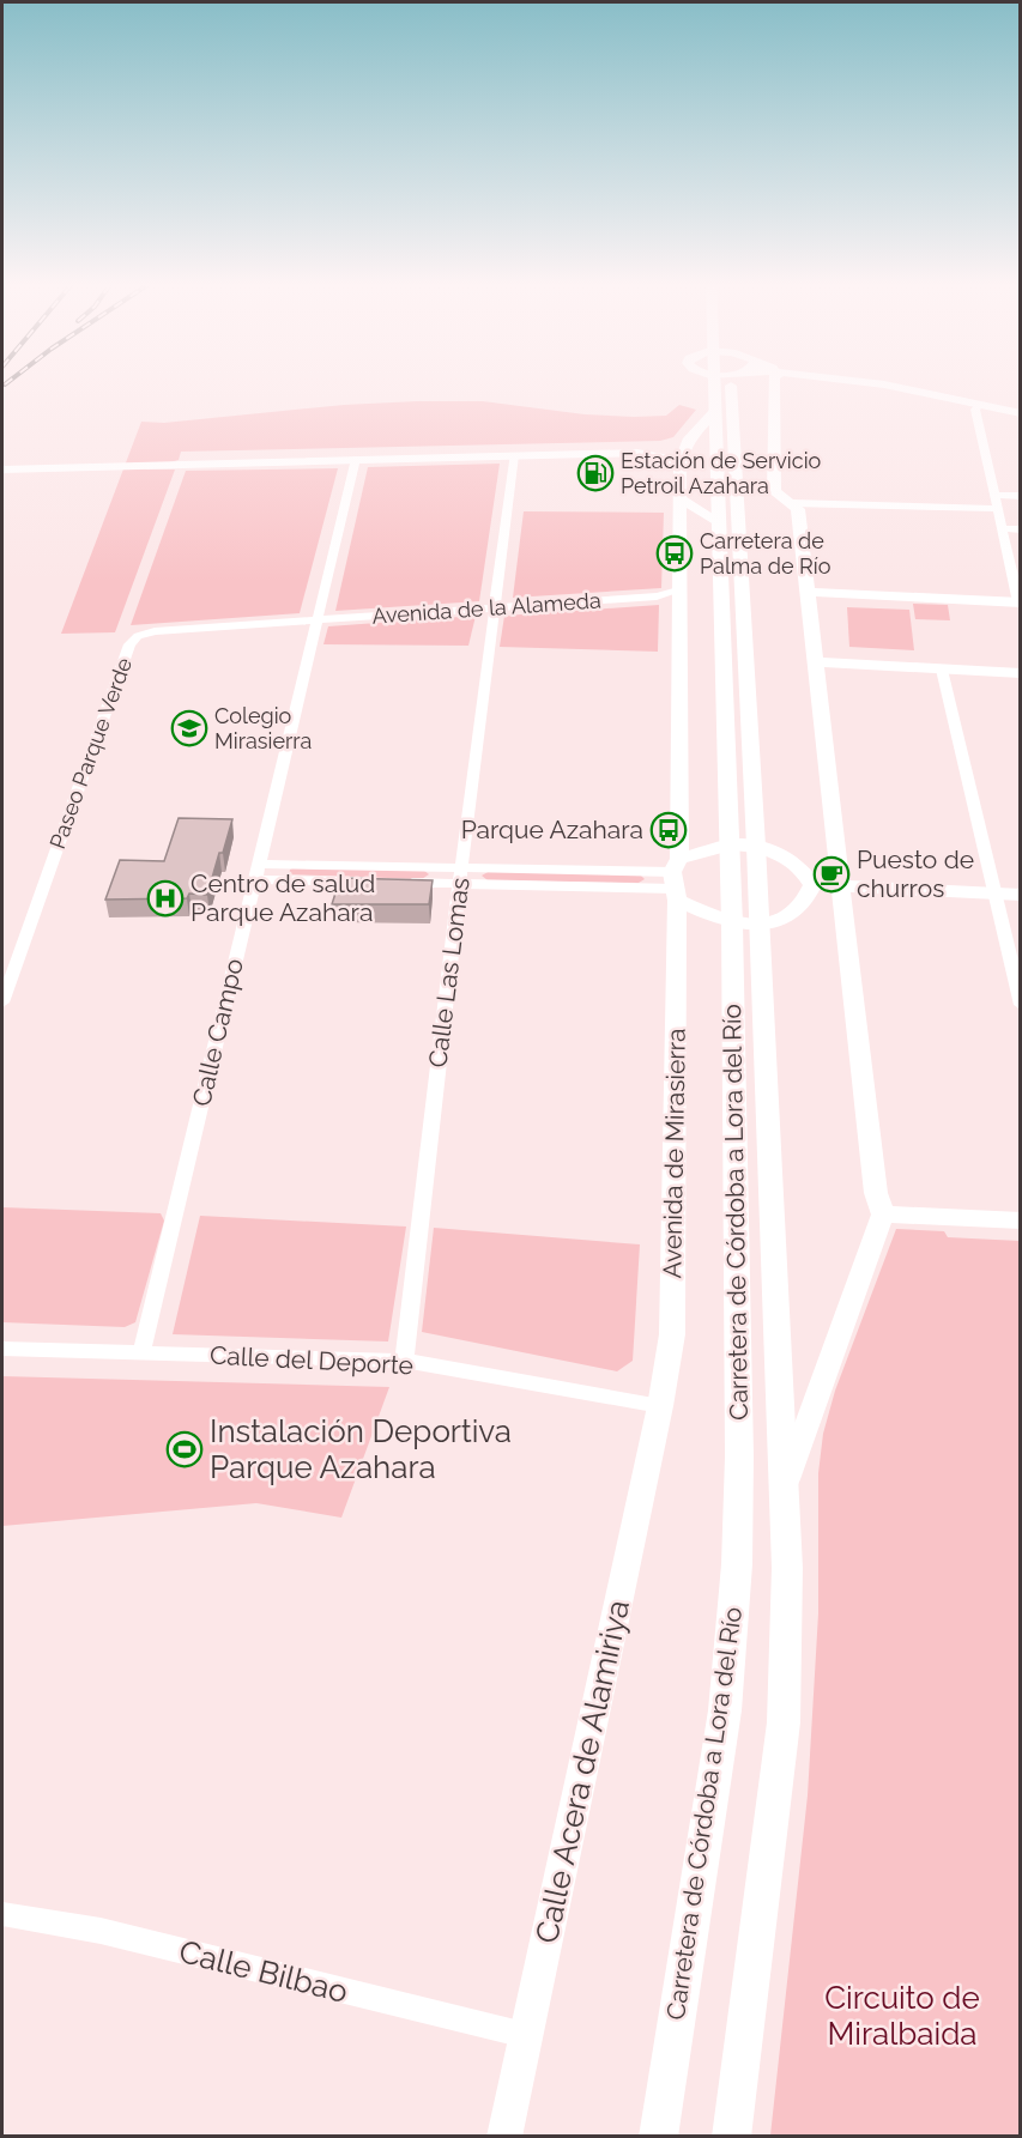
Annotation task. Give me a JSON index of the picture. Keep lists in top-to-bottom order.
{
  "streets": {
    "main road": ["Carretera de Córdoba a Lora del Río"],
    "street": [
      "Avenida de la Alameda",
      "Paseo Parque Verde",
      "Calle Las Lomas",
      "Calle Campo",
      "Avenida de Mirasierra",
      "Calle del Deporte",
      "Calle Acera de Alamiriya",
      "Calle Bilbao"
    ]
  },
  "crossings": [
    ["Avenida de la Alameda", "Paseo Parque Verde"],
    ["Avenida de la Alameda", "Calle Las Lomas"],
    ["Avenida de la Alameda", "Calle Campo"],
    ["Avenida de la Alameda", "Avenida de Mirasierra"],
    ["Paseo Parque Verde", "Calle Campo"],
    ["Calle Las Lomas", "Calle del Deporte"],
    ["Calle Campo", "Calle del Deporte"],
    ["Avenida de Mirasierra", "Calle del Deporte"],
    ["Avenida de Mirasierra", "Calle Acera de Alamiriya"],
    ["Calle del Deporte", "Calle Acera de Alamiriya"],
    ["Calle Acera de Alamiriya", "Calle Bilbao"]
  ],
  "parks": ["Circuito de Miralbaida"],
  "places": {
    "fuel station": ["Estación de Servicio Petroil Azahara"],
    "bus stop": ["Carretera de Palma de Río", "Parque Azahara"],
    "school or university": ["Colegio Mirasierra"],
    "cafe": ["Puesto de churros"],
    "hospital": ["Centro de salud Parque Azahara"],
    "sports": ["Instalación Deportiva Parque Azahara"]
  }
}
